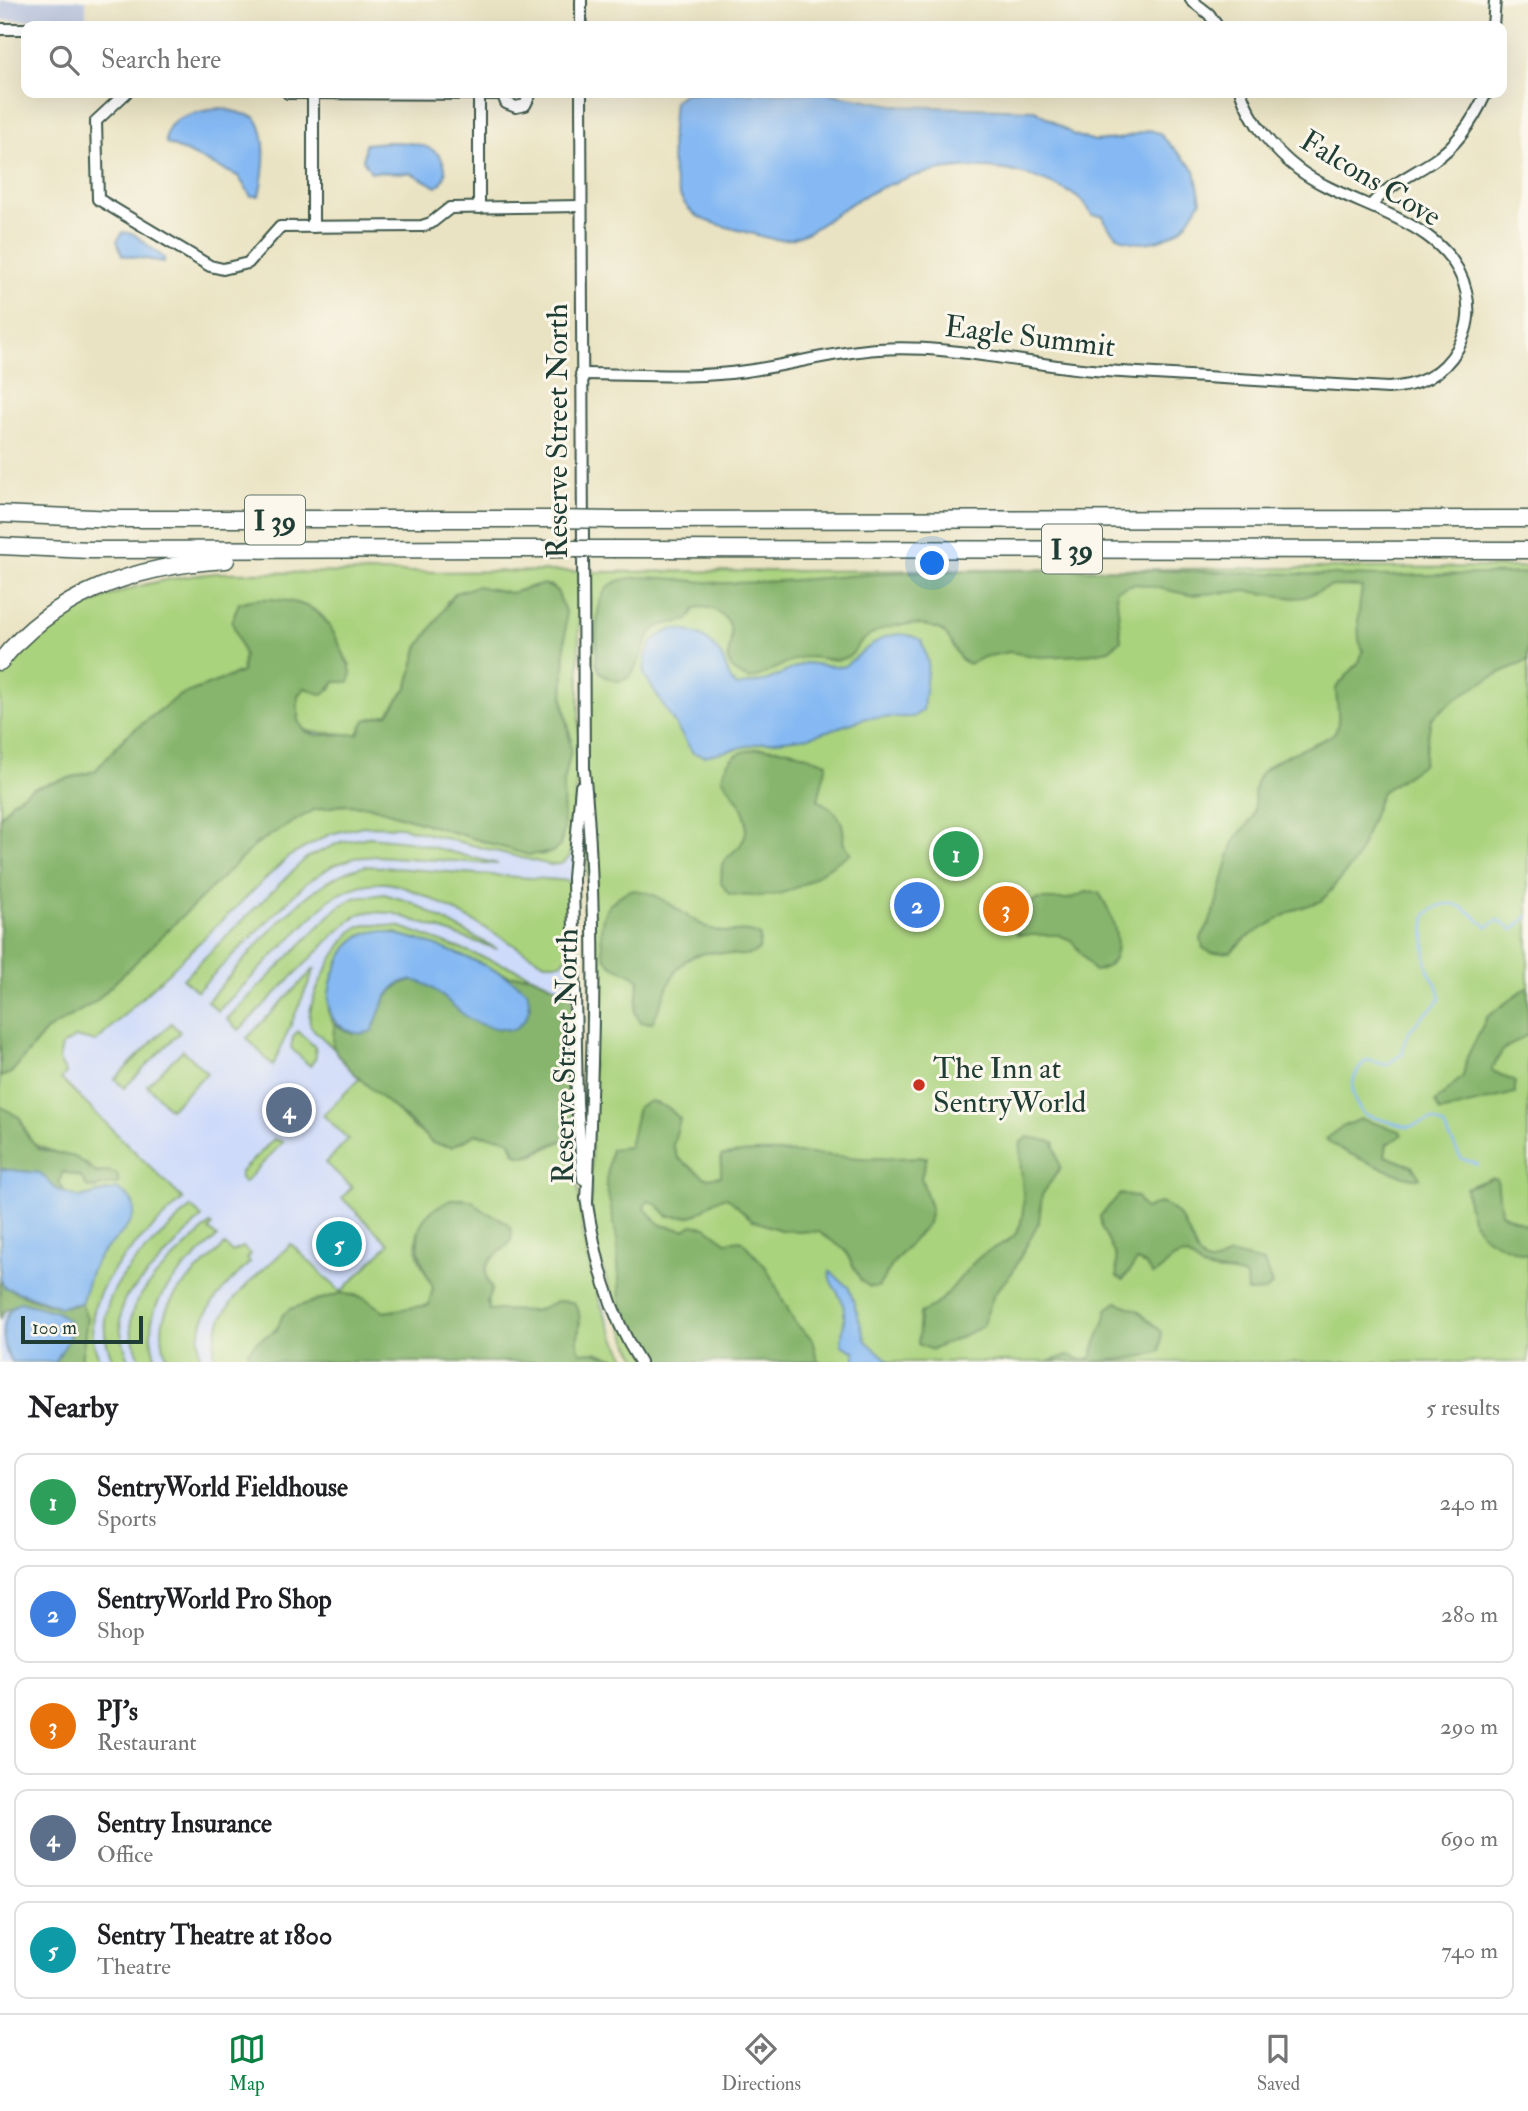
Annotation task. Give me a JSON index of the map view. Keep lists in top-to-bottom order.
{
  "streets": {
    "highway": ["I 39"],
    "street": ["Falcons Cove", "Eagle Summit", "Reserve Street North"]
  },
  "crossings": [
    ["Falcons Cove", "Eagle Summit"],
    ["Eagle Summit", "Reserve Street North"]
  ],
  "places": ["The Inn at SentryWorld"],
  "scale_bar": "100 m",
  "page": {
    "search": "Search here",
    "pins": [
      "1",
      "2",
      "3",
      "4",
      "5"
    ],
    "scale": "100 m",
    "heading": ["Nearby", "5 results"],
    "list": [
      {
        "mark": "1",
        "name": "SentryWorld Fieldhouse",
        "note": "Sports",
        "value": "240 m"
      },
      {
        "mark": "2",
        "name": "SentryWorld Pro Shop",
        "note": "Shop",
        "value": "280 m"
      },
      {
        "mark": "3",
        "name": "PJ's",
        "note": "Restaurant",
        "value": "290 m"
      },
      {
        "mark": "4",
        "name": "Sentry Insurance",
        "note": "Office",
        "value": "690 m"
      },
      {
        "mark": "5",
        "name": "Sentry Theatre at 1800",
        "note": "Theatre",
        "value": "740 m"
      }
    ],
    "nav": ["Map", "Directions", "Saved"]
  }
}
